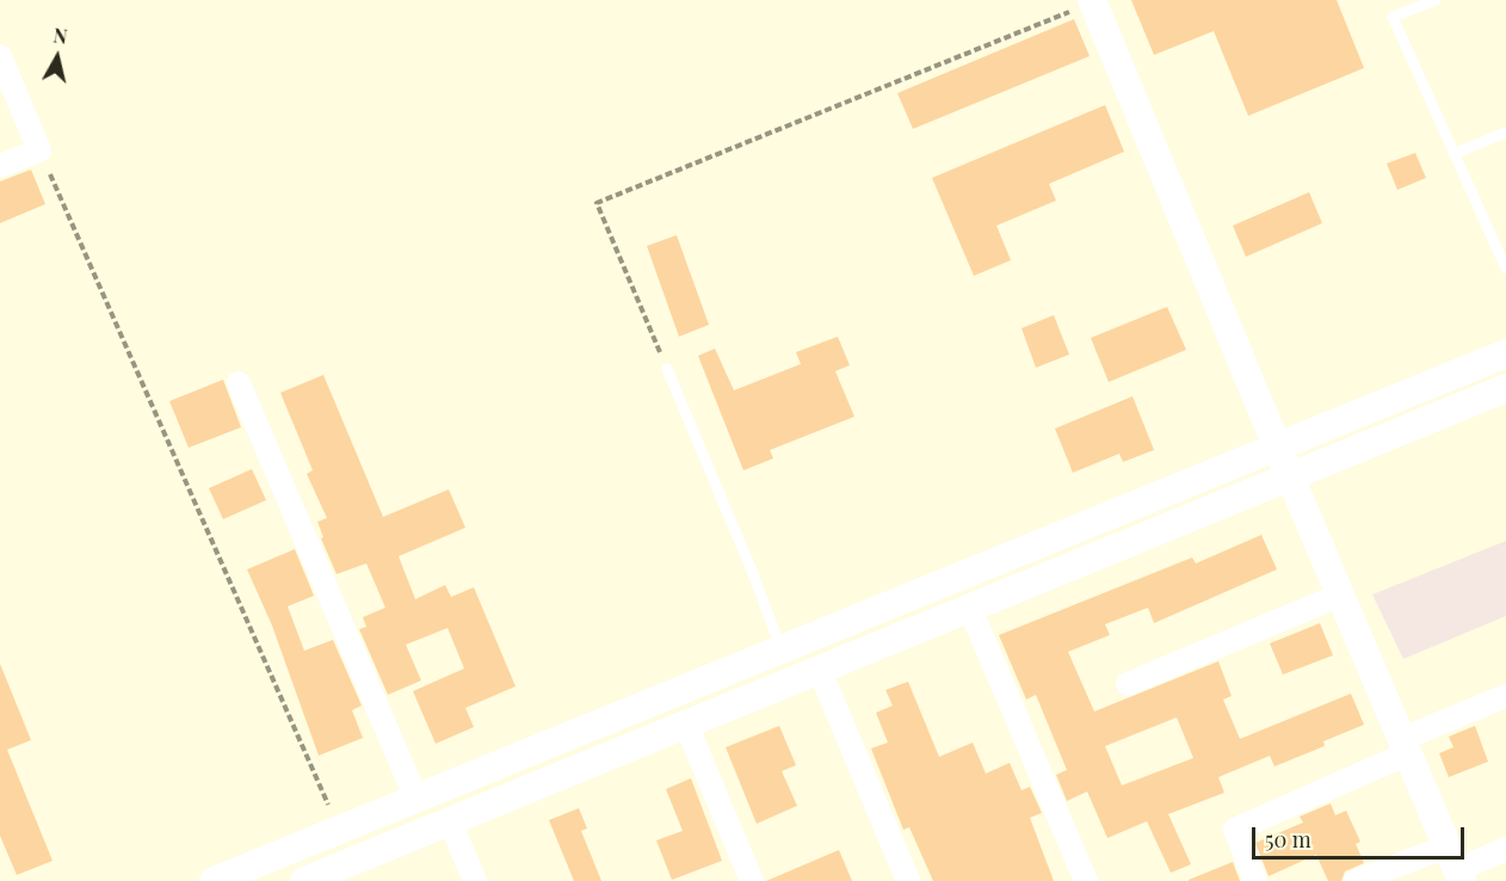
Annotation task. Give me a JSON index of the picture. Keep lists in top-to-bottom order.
{
  "scale_bar": "50 m",
  "north": "top"
}
